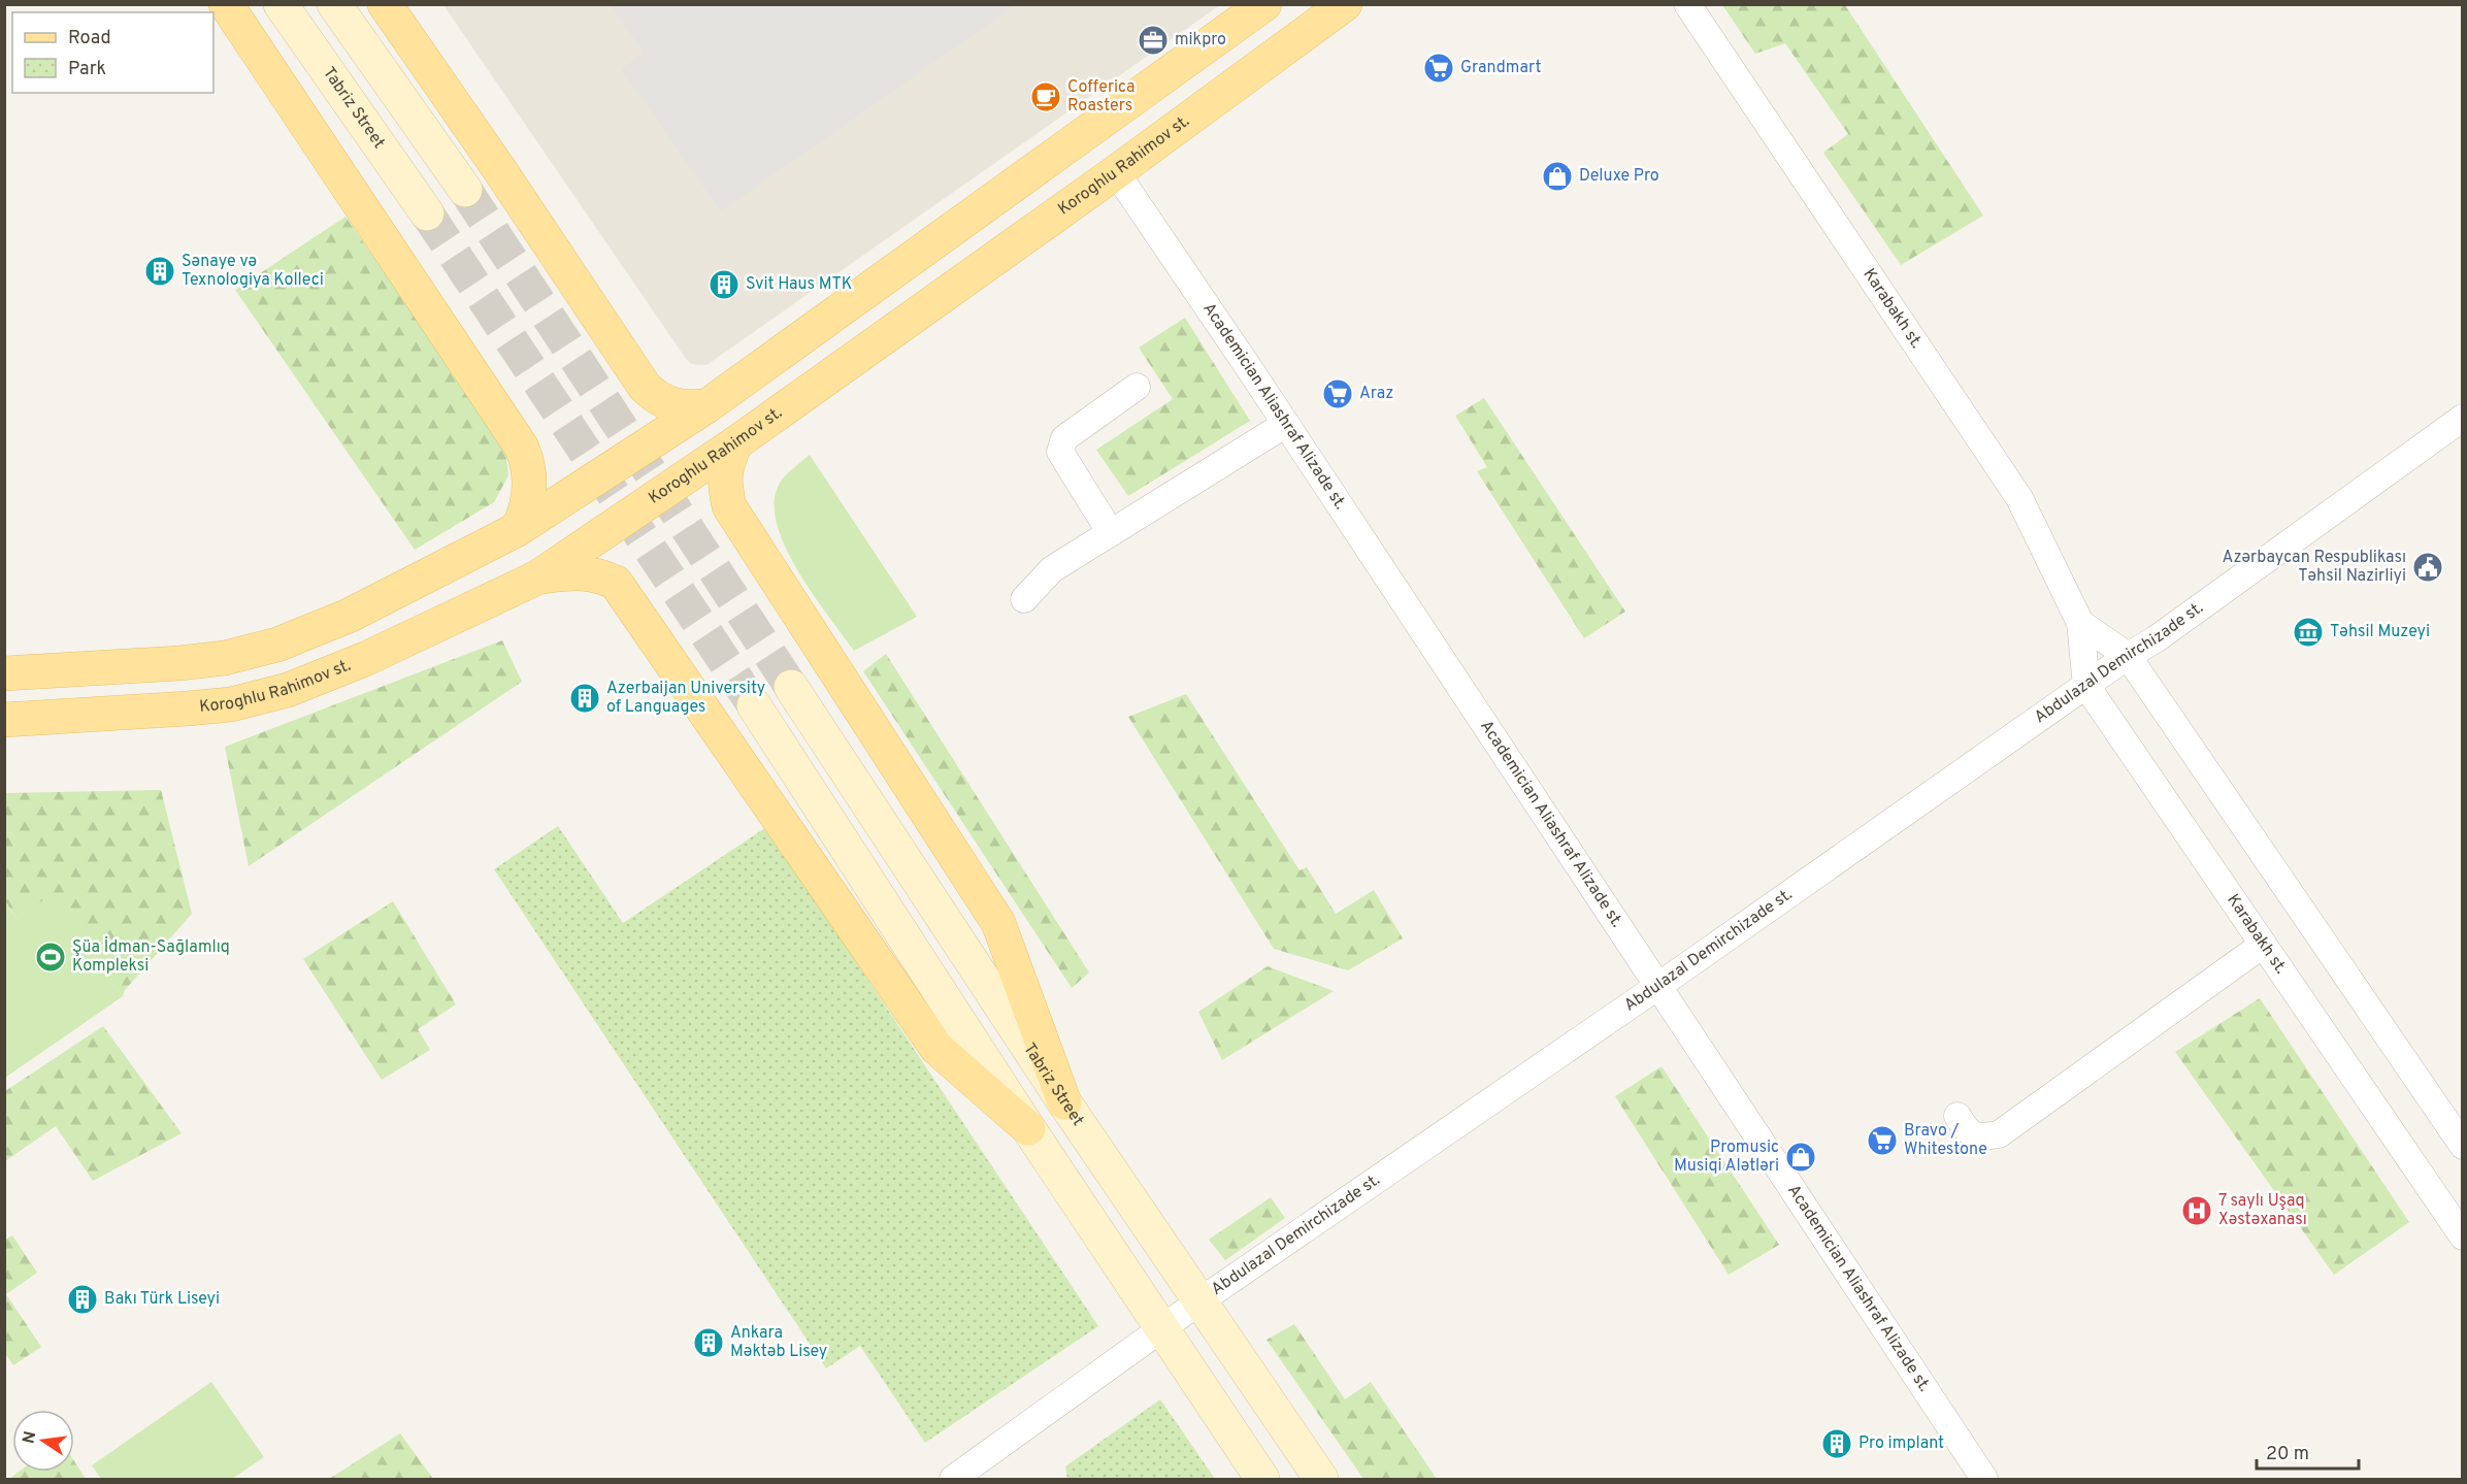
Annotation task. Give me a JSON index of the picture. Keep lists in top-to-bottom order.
{
  "streets": {
    "main road": ["Tabriz Street", "Koroghlu Rahimov st."],
    "street": ["Karabakh st.", "Academician Aliashraf Alizade st.", "Abdulazal Demirchizade st."]
  },
  "crossings": [
    ["Tabriz Street", "Abdulazal Demirchizade st."],
    ["Koroghlu Rahimov st.", "Academician Aliashraf Alizade st."],
    ["Karabakh st.", "Abdulazal Demirchizade st."],
    ["Academician Aliashraf Alizade st.", "Abdulazal Demirchizade st."]
  ],
  "places": {
    "office": ["mikpro"],
    "supermarket": ["Grandmart", "Araz", "Bravo / Whitestone"],
    "cafe": ["Cofferica Roasters"],
    "shop": ["Deluxe Pro", "Promusic Musiqi Alətləri"],
    "building": [
      "Sənaye və Texnologiya Kolleci",
      "Svit Haus MTK",
      "Azerbaijan University of Languages",
      "Bakı Türk Liseyi",
      "Ankara Məktəb Lisey",
      "Pro implant"
    ],
    "public building": ["Azərbaycan Respublikası Təhsil Nazirliyi"],
    "museum": ["Təhsil Muzeyi"],
    "sports": ["Şüa İdman-Sağlamlıq Kompleksi"],
    "hospital": ["7 saylı Uşaq Xəstəxanası"]
  },
  "legend": ["Road", "Park"],
  "scale_bar": "20 m",
  "north": "left"
}
